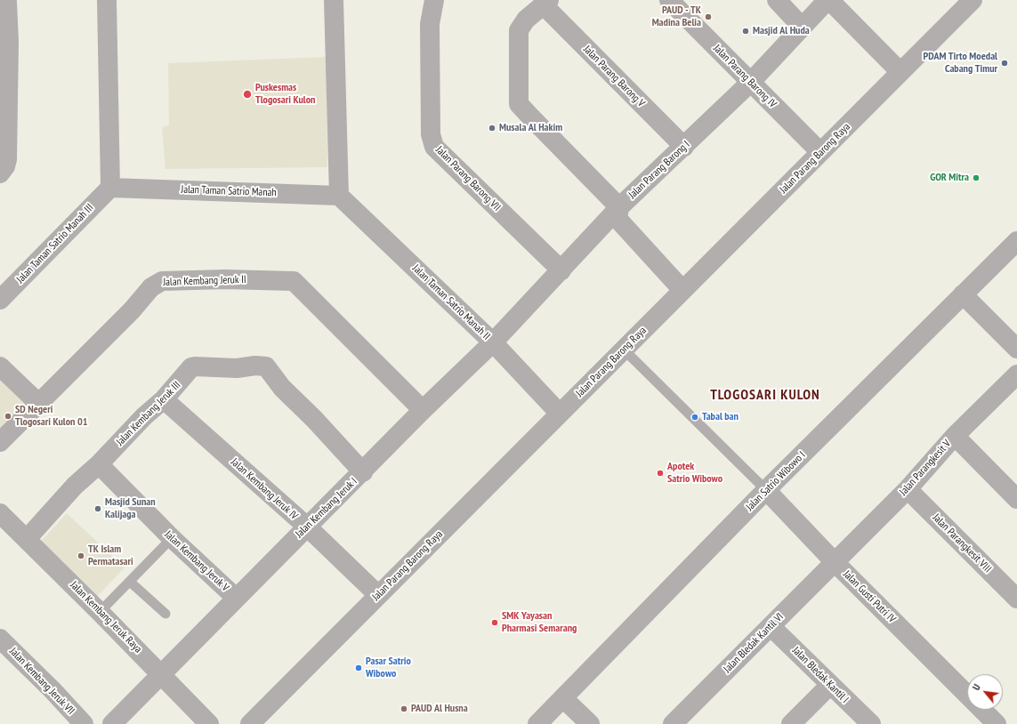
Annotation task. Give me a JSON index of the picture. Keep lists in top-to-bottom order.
{
  "streets": {
    "street": [
      "Jalan Parang Barong V",
      "Jalan Parang Barong IV",
      "Jalan Parang Barong Raya",
      "Jalan Parang Barong I",
      "Jalan Parang Barong VII",
      "Jalan Taman Satrio Manah",
      "Jalan Taman Satrio Manah III",
      "Jalan Kembang Jeruk II",
      "Jalan Taman Satrio Manah II",
      "Jalan Kembang Jeruk III",
      "Jalan Parangkesit V",
      "Jalan Satrio Wibowo I",
      "Jalan Kembang Jeruk IV",
      "Jalan Kembang Jeruk I",
      "Jalan Parangkesit VIII",
      "Jalan Kembang Jeruk V",
      "Jalan Gusti Putri IV",
      "Jalan Kembang Jeruk Raya",
      "Jalan Bledak Kantil VI",
      "Jalan Bledak Kantil I",
      "Jalan Kembang Jeruk VII"
    ]
  },
  "crossings": [
    ["Jalan Parang Barong V", "Jalan Parang Barong I"],
    ["Jalan Parang Barong IV", "Jalan Parang Barong Raya"],
    ["Jalan Parang Barong IV", "Jalan Parang Barong I"],
    ["Jalan Parang Barong Raya", "Jalan Taman Satrio Manah II"],
    ["Jalan Parang Barong Raya", "Jalan Kembang Jeruk IV"],
    ["Jalan Parang Barong I", "Jalan Parang Barong VII"],
    ["Jalan Parang Barong I", "Jalan Taman Satrio Manah II"],
    ["Jalan Parang Barong I", "Jalan Kembang Jeruk I"],
    ["Jalan Taman Satrio Manah", "Jalan Taman Satrio Manah III"],
    ["Jalan Taman Satrio Manah", "Jalan Taman Satrio Manah II"],
    ["Jalan Kembang Jeruk II", "Jalan Kembang Jeruk I"],
    ["Jalan Taman Satrio Manah II", "Jalan Kembang Jeruk I"],
    ["Jalan Kembang Jeruk III", "Jalan Kembang Jeruk IV"],
    ["Jalan Kembang Jeruk III", "Jalan Kembang Jeruk I"],
    ["Jalan Kembang Jeruk III", "Jalan Kembang Jeruk V"],
    ["Jalan Kembang Jeruk III", "Jalan Kembang Jeruk Raya"],
    ["Jalan Parangkesit V", "Jalan Parangkesit VIII"],
    ["Jalan Parangkesit V", "Jalan Gusti Putri IV"],
    ["Jalan Parangkesit V", "Jalan Bledak Kantil VI"],
    ["Jalan Satrio Wibowo I", "Jalan Gusti Putri IV"],
    ["Jalan Kembang Jeruk IV", "Jalan Kembang Jeruk I"],
    ["Jalan Kembang Jeruk I", "Jalan Kembang Jeruk V"],
    ["Jalan Kembang Jeruk I", "Jalan Kembang Jeruk Raya"],
    ["Jalan Gusti Putri IV", "Jalan Bledak Kantil VI"],
    ["Jalan Bledak Kantil VI", "Jalan Bledak Kantil I"]
  ],
  "districts": ["TLOGOSARI KULON"],
  "places": [
    "PAUD - TK Madina Belia",
    "Masjid Al Huda",
    "PDAM Tirto Moedal Cabang Timur",
    "Puskesmas Tlogosari Kulon",
    "Musala Al Hakim",
    "GOR Mitra",
    "SD Negeri Tlogosari Kulon 01",
    "Tabal ban",
    "Apotek Satrio Wibowo",
    "Masjid Sunan Kalijaga",
    "TK Islam Permatasari",
    "SMK Yayasan Pharmasi Semarang",
    "Pasar Satrio Wibowo",
    "PAUD Al Husna"
  ],
  "north": "top left"
}
